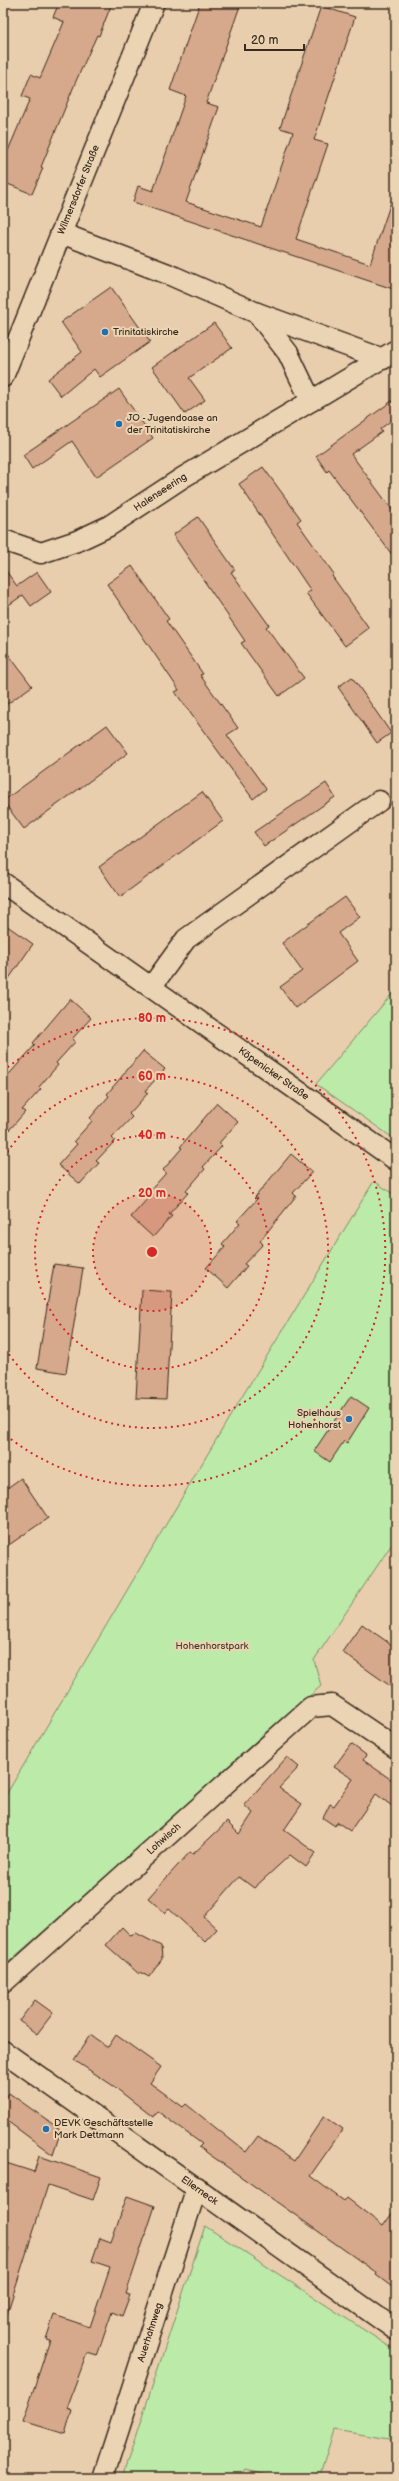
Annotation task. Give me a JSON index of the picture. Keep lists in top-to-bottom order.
{
  "streets": {
    "street": [
      "Wilmersdorfer Straße",
      "Halenseering",
      "Köpenicker Straße",
      "Lohwisch",
      "Ellerneck",
      "Auerhahnweg"
    ]
  },
  "crossings": [
    ["Wilmersdorfer Straße", "Halenseering"],
    ["Ellerneck", "Auerhahnweg"]
  ],
  "parks": ["Hohenhorstpark"],
  "places": [
    "Trinitatiskirche",
    "JO - Jugendoase an der Trinitatiskirche",
    "Spielhaus Hohenhorst",
    "DEVK Geschäftsstelle Mark Dettmann"
  ],
  "scale_bar": "20 m",
  "rings": [
    "80 m",
    "60 m",
    "40 m",
    "20 m"
  ]
}
